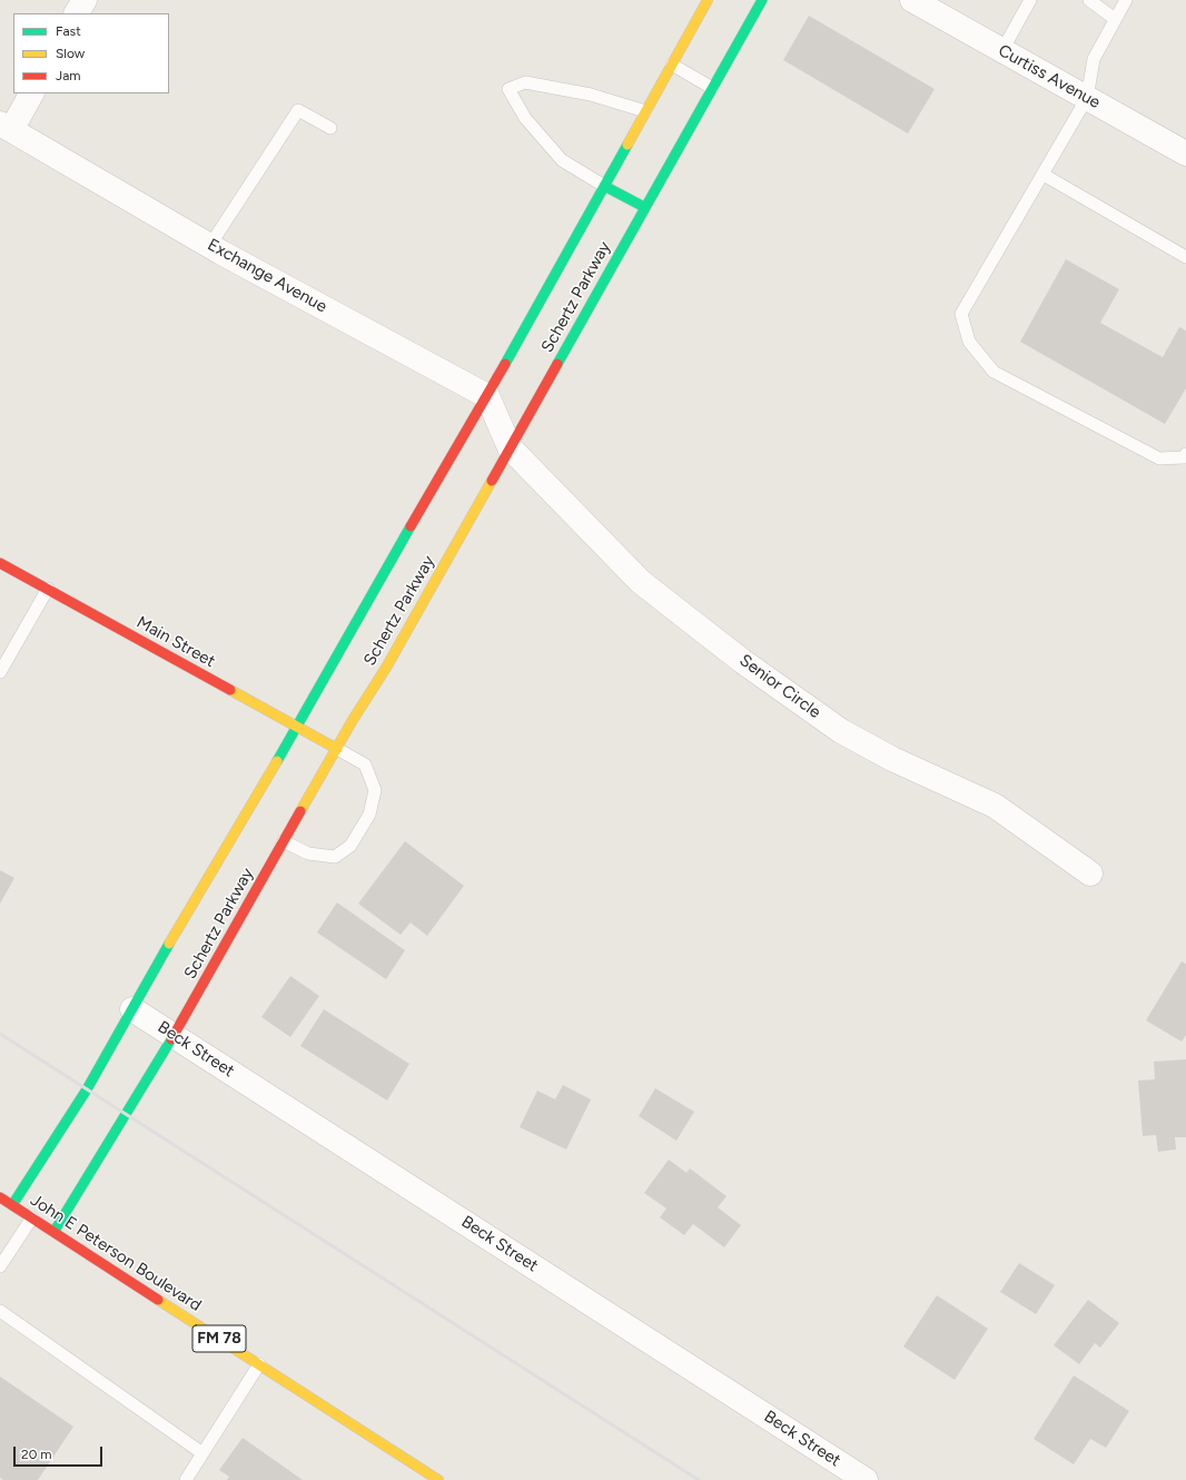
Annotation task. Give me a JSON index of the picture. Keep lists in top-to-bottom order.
{
  "streets": {
    "main road": [
      "Schertz Parkway",
      "Main Street",
      "John E Peterson Boulevard",
      "FM 78"
    ],
    "street": [
      "Curtiss Avenue",
      "Exchange Avenue",
      "Senior Circle",
      "Beck Street"
    ]
  },
  "crossings": [
    ["Exchange Avenue", "Schertz Parkway"],
    ["Schertz Parkway", "Main Street"],
    ["Schertz Parkway", "Senior Circle"],
    ["Schertz Parkway", "Beck Street"],
    ["Schertz Parkway", "John E Peterson Boulevard"]
  ],
  "legend": ["Fast", "Slow", "Jam"],
  "scale_bar": "20 m"
}
